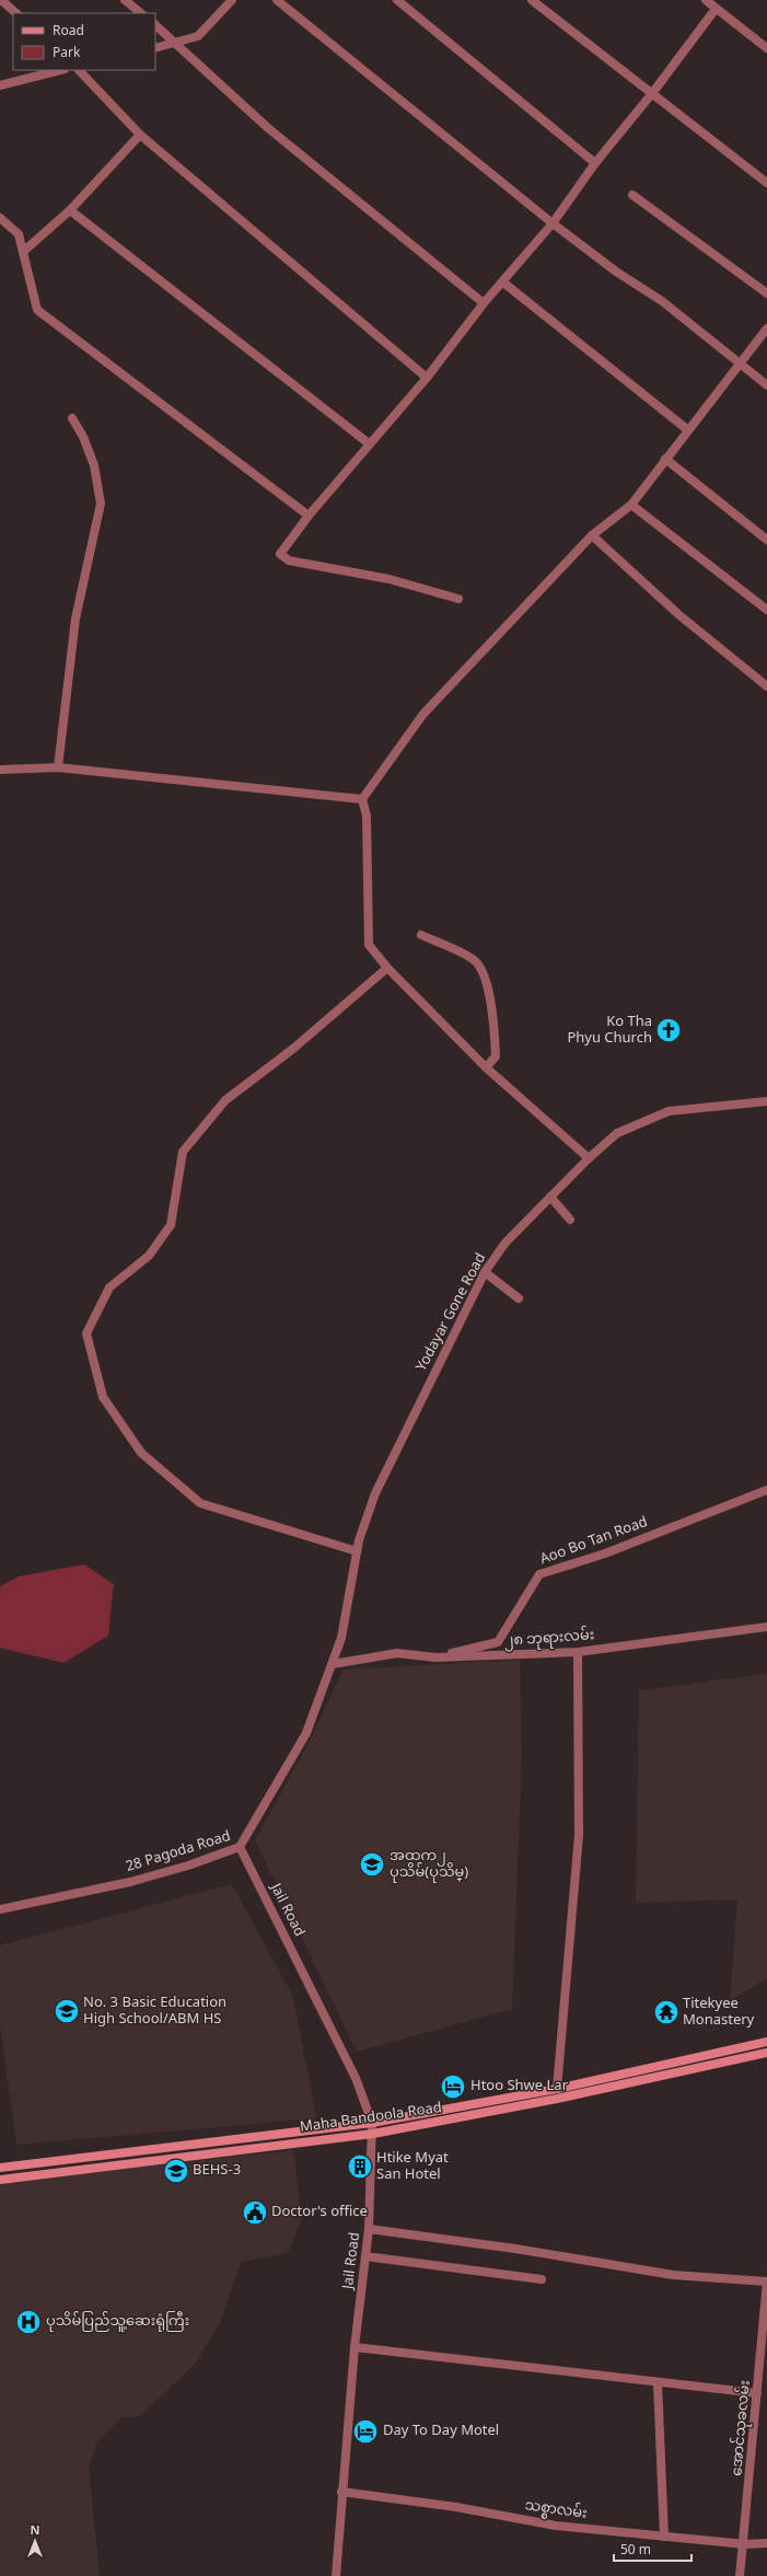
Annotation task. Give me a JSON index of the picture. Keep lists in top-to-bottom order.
{
  "streets": {
    "main road": ["Maha Bandoola Road"],
    "street": [
      "Yodayar Gone Road",
      "Aoo Bo Tan Road",
      "၂၈ ဘုရားလမ်း",
      "28 Pagoda Road",
      "Jail Road",
      "အောင်သုခလမ်း",
      "သစ္စာလမ်း"
    ]
  },
  "crossings": [
    ["Yodayar Gone Road", "၂၈ ဘုရားလမ်း"],
    ["Yodayar Gone Road", "28 Pagoda Road"],
    ["Aoo Bo Tan Road", "၂၈ ဘုရားလမ်း"],
    ["၂၈ ဘုရားလမ်း", "28 Pagoda Road"],
    ["28 Pagoda Road", "Jail Road"],
    ["Jail Road", "Maha Bandoola Road"],
    ["Jail Road", "သစ္စာလမ်း"],
    ["အောင်သုခလမ်း", "သစ္စာလမ်း"]
  ],
  "places": {
    "church": ["Ko Tha Phyu Church"],
    "school or university": ["အထက၂ ပုသိမ်(ပုသိမ္)", "No. 3 Basic Education High School/ABM HS", "BEHS-3"],
    "temple": ["Titekyee Monastery"],
    "hotel": ["Htoo Shwe Lar", "Day To Day Motel"],
    "building": ["Htike Myat San Hotel"],
    "public building": ["Doctor's office"],
    "hospital": ["ပုသိမ်ပြည်သူ့ဆေးရုံကြီး"]
  },
  "legend": ["Road", "Park"],
  "scale_bar": "50 m",
  "north": "top"
}
